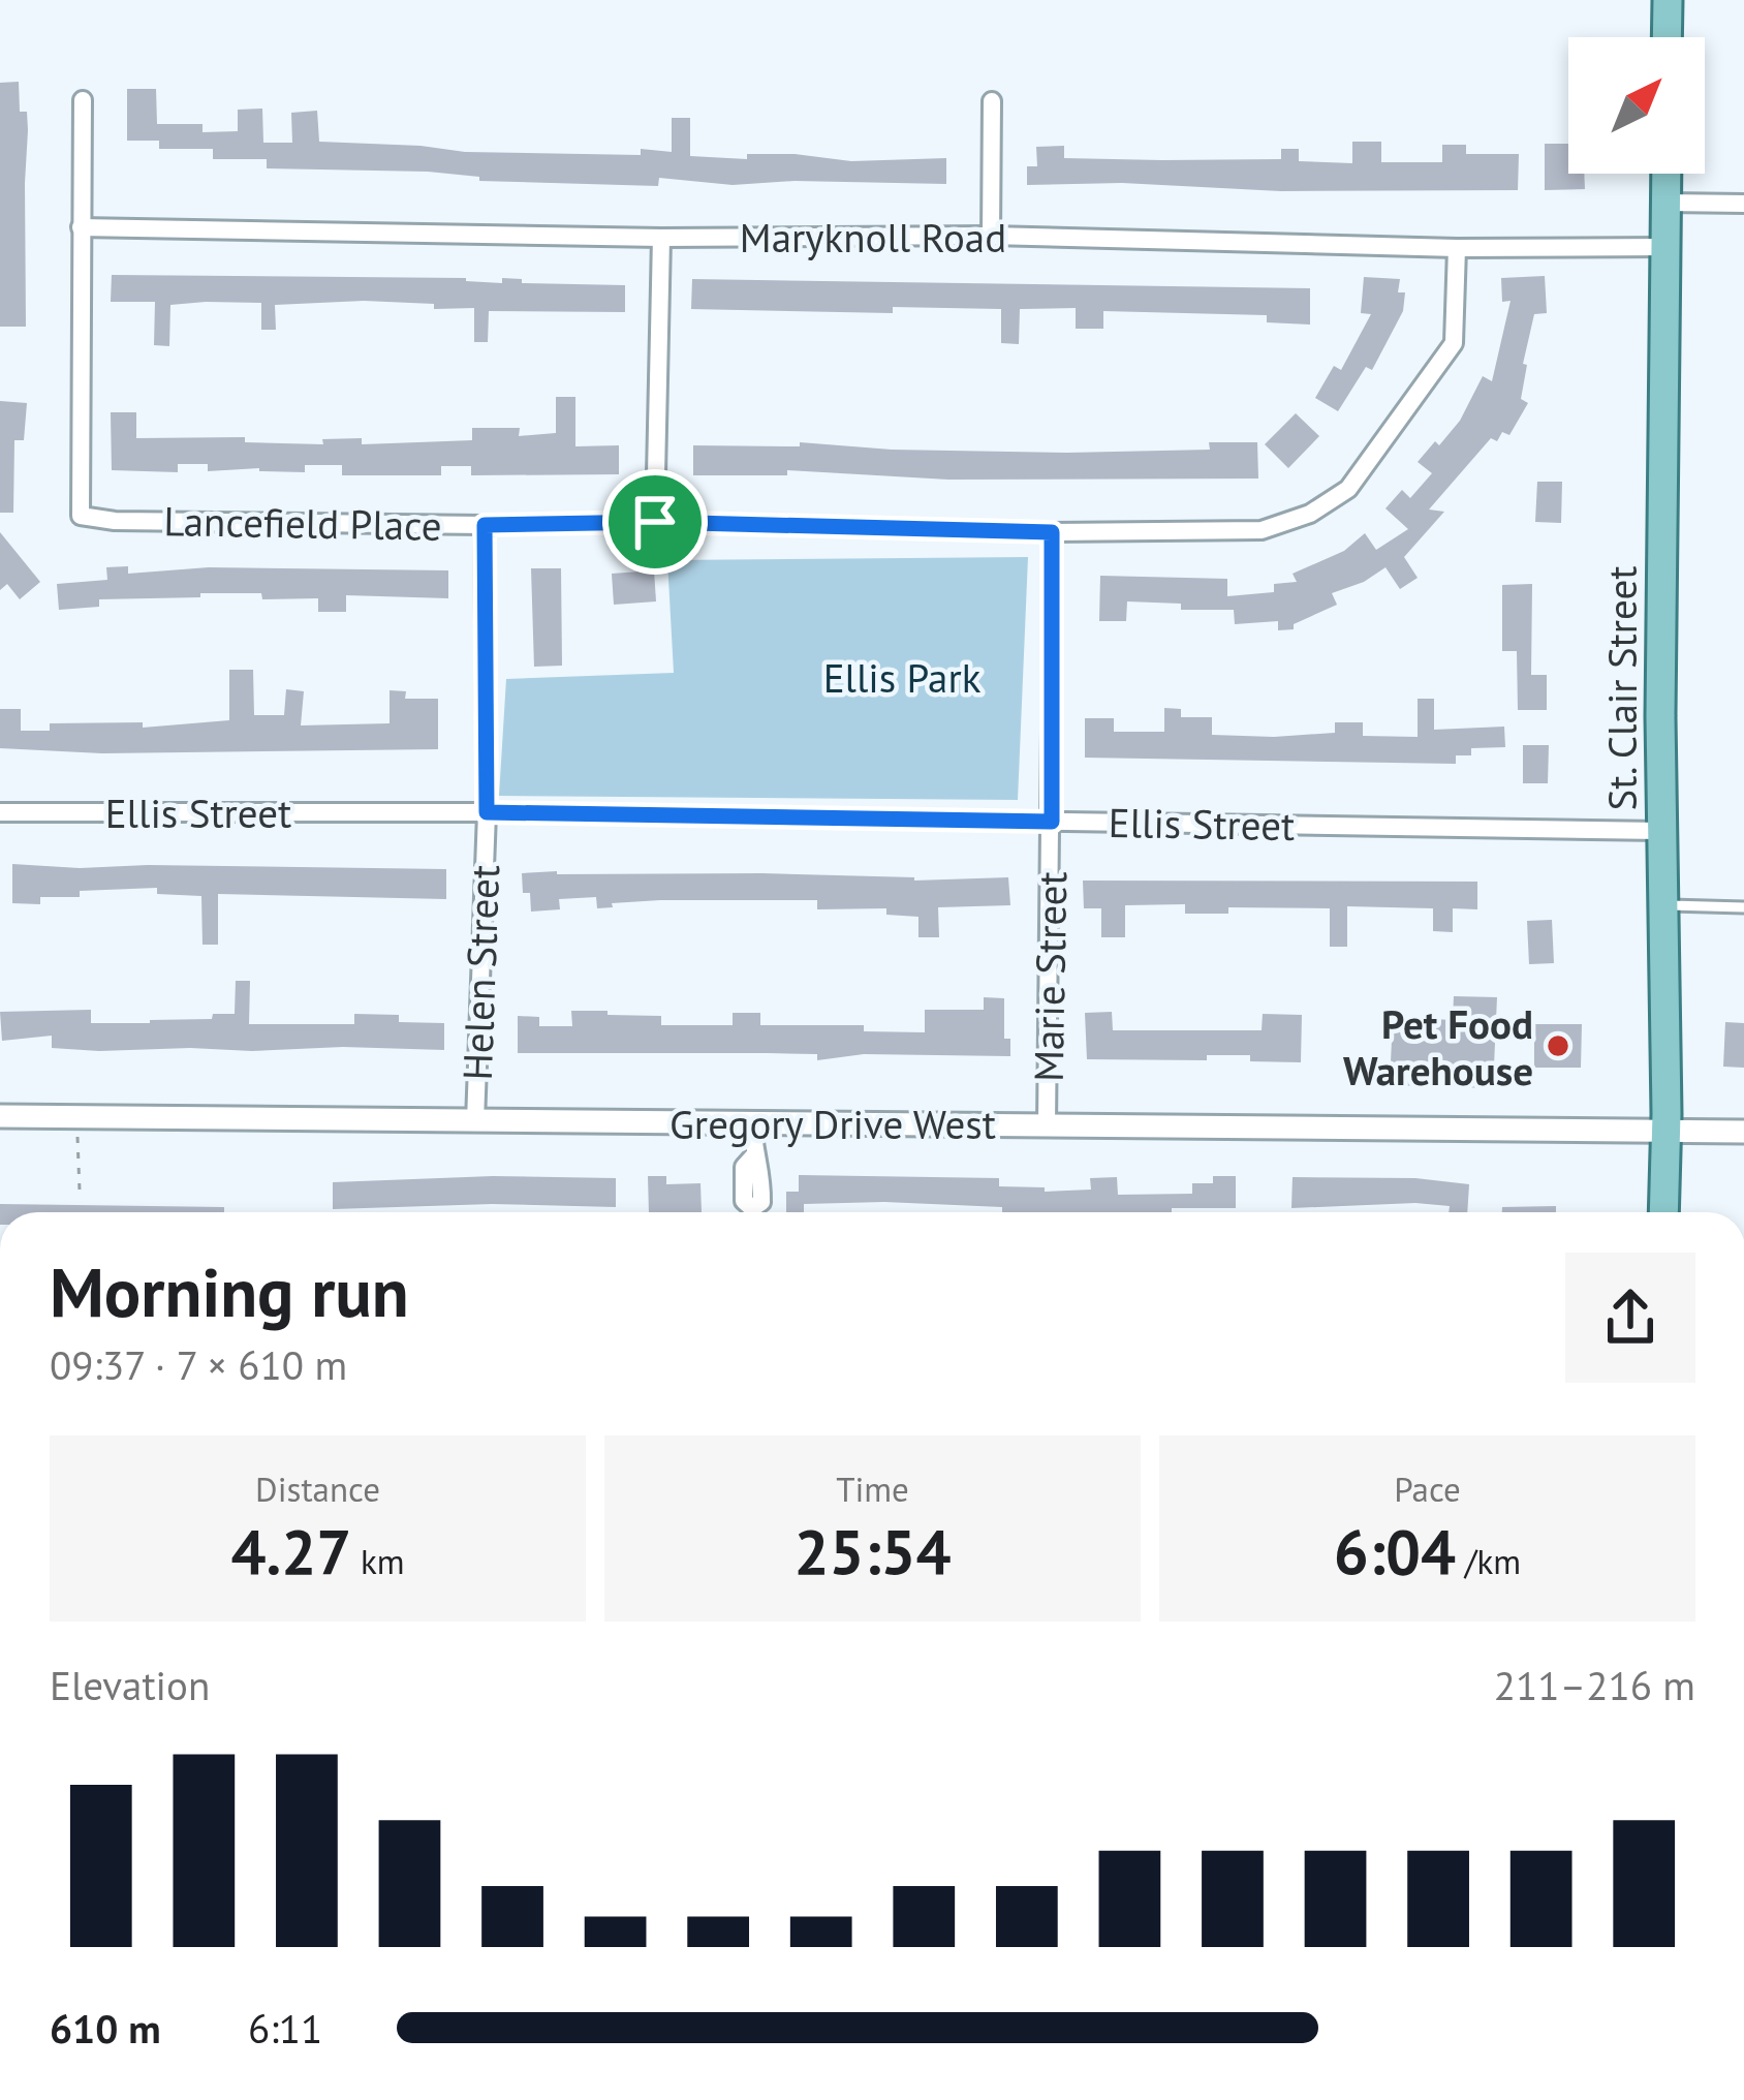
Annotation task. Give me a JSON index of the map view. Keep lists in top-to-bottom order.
{
  "streets": {
    "main road": ["St. Clair Street"],
    "street": [
      "Maryknoll Road",
      "Lancefield Place",
      "Ellis Street",
      "Helen Street",
      "Marie Street",
      "Gregory Drive West"
    ]
  },
  "crossings": [
    ["Maryknoll Road", "Lancefield Place"],
    ["Maryknoll Road", "St. Clair Street"],
    ["Lancefield Place", "Helen Street"],
    ["Lancefield Place", "Marie Street"],
    ["St. Clair Street", "Ellis Street"],
    ["St. Clair Street", "Gregory Drive West"],
    ["Ellis Street", "Helen Street"],
    ["Ellis Street", "Marie Street"],
    ["Helen Street", "Gregory Drive West"],
    ["Marie Street", "Gregory Drive West"]
  ],
  "parks": ["Ellis Park"],
  "places": ["Pet Food Warehouse"],
  "north": "top right",
  "page": {
    "heading": ["Morning run", "09:37 · 7 × 610 m"],
    "stats": [
      ["Distance", "4.27 km"],
      ["Time", "25:54"],
      ["Pace", "6:04 /km"]
    ],
    "chart": ["Elevation", "211–216 m"],
    "list": [
      {
        "name": "610 m",
        "note": "6:11"
      }
    ]
  }
}
